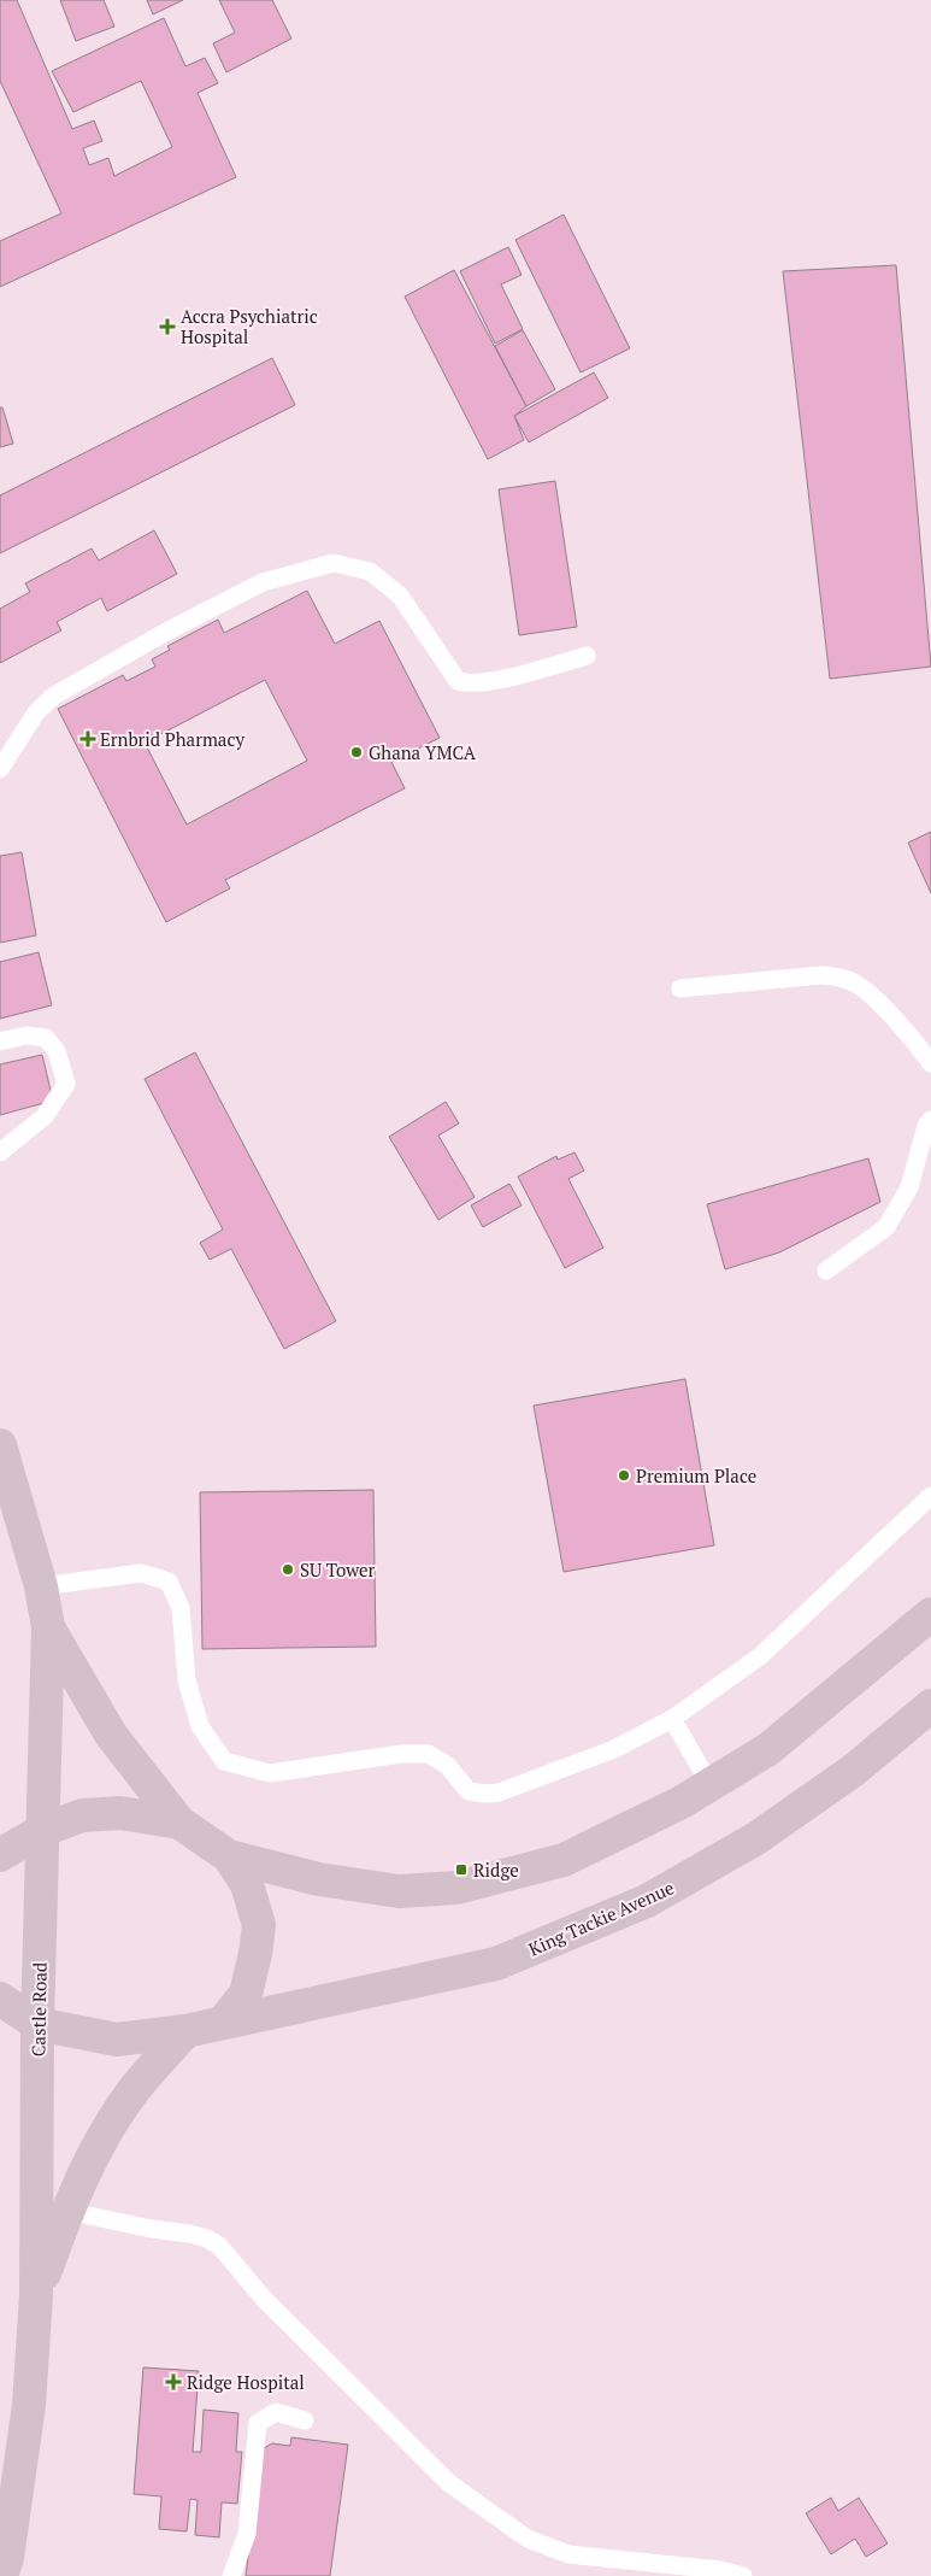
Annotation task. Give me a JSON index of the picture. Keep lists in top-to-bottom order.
{
  "streets": {
    "main road": ["King Tackie Avenue", "Castle Road"]
  },
  "crossings": [
    ["King Tackie Avenue", "Castle Road"]
  ],
  "places": {
    "health": ["Accra Psychiatric Hospital", "Ernbrid Pharmacy", "Ridge Hospital"],
    "other": ["Ghana YMCA", "Premium Place", "SU Tower"],
    "transit": ["Ridge"]
  }
}
